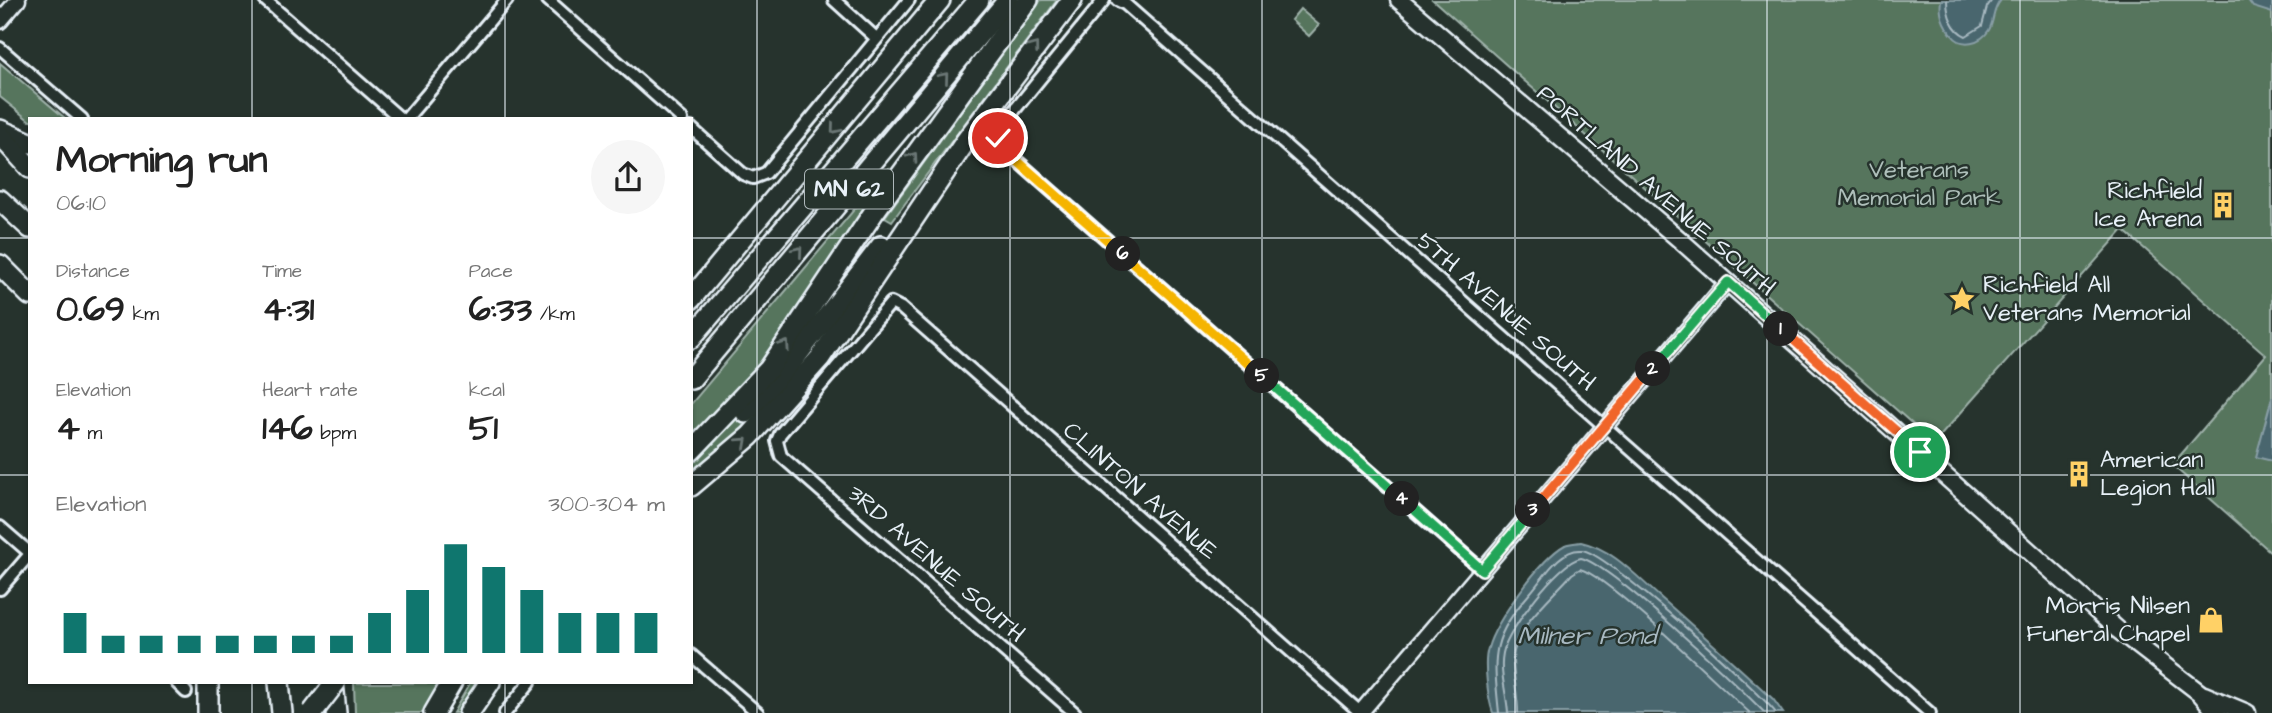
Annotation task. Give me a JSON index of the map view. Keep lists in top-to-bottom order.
{
  "streets": {
    "highway": ["MN 62"],
    "main road": ["PORTLAND AVENUE SOUTH"],
    "street": ["5TH AVENUE SOUTH", "CLINTON AVENUE", "3RD AVENUE SOUTH"]
  },
  "crossings": [
    ["CLINTON AVENUE", "3RD AVENUE SOUTH"]
  ],
  "water": ["Milner Pond"],
  "parks": ["Veterans Memorial Park"],
  "places": {
    "building": ["Richfield Ice Arena", "American Legion Hall"],
    "place": ["Richfield All Veterans Memorial"],
    "shop": ["Morris Nilsen Funeral Chapel"]
  },
  "page": {
    "heading": ["Morning run", "06:10"],
    "pins": [
      "6",
      "1",
      "2",
      "5",
      "4",
      "3"
    ],
    "stats": [
      ["Distance", "0.69 km"],
      ["Time", "4:31"],
      ["Pace", "6:33 /km"],
      ["Elevation", "4 m"],
      ["Heart rate", "146 bpm"],
      ["kcal", "51"]
    ],
    "chart": ["Elevation", "300–304 m"]
  }
}
